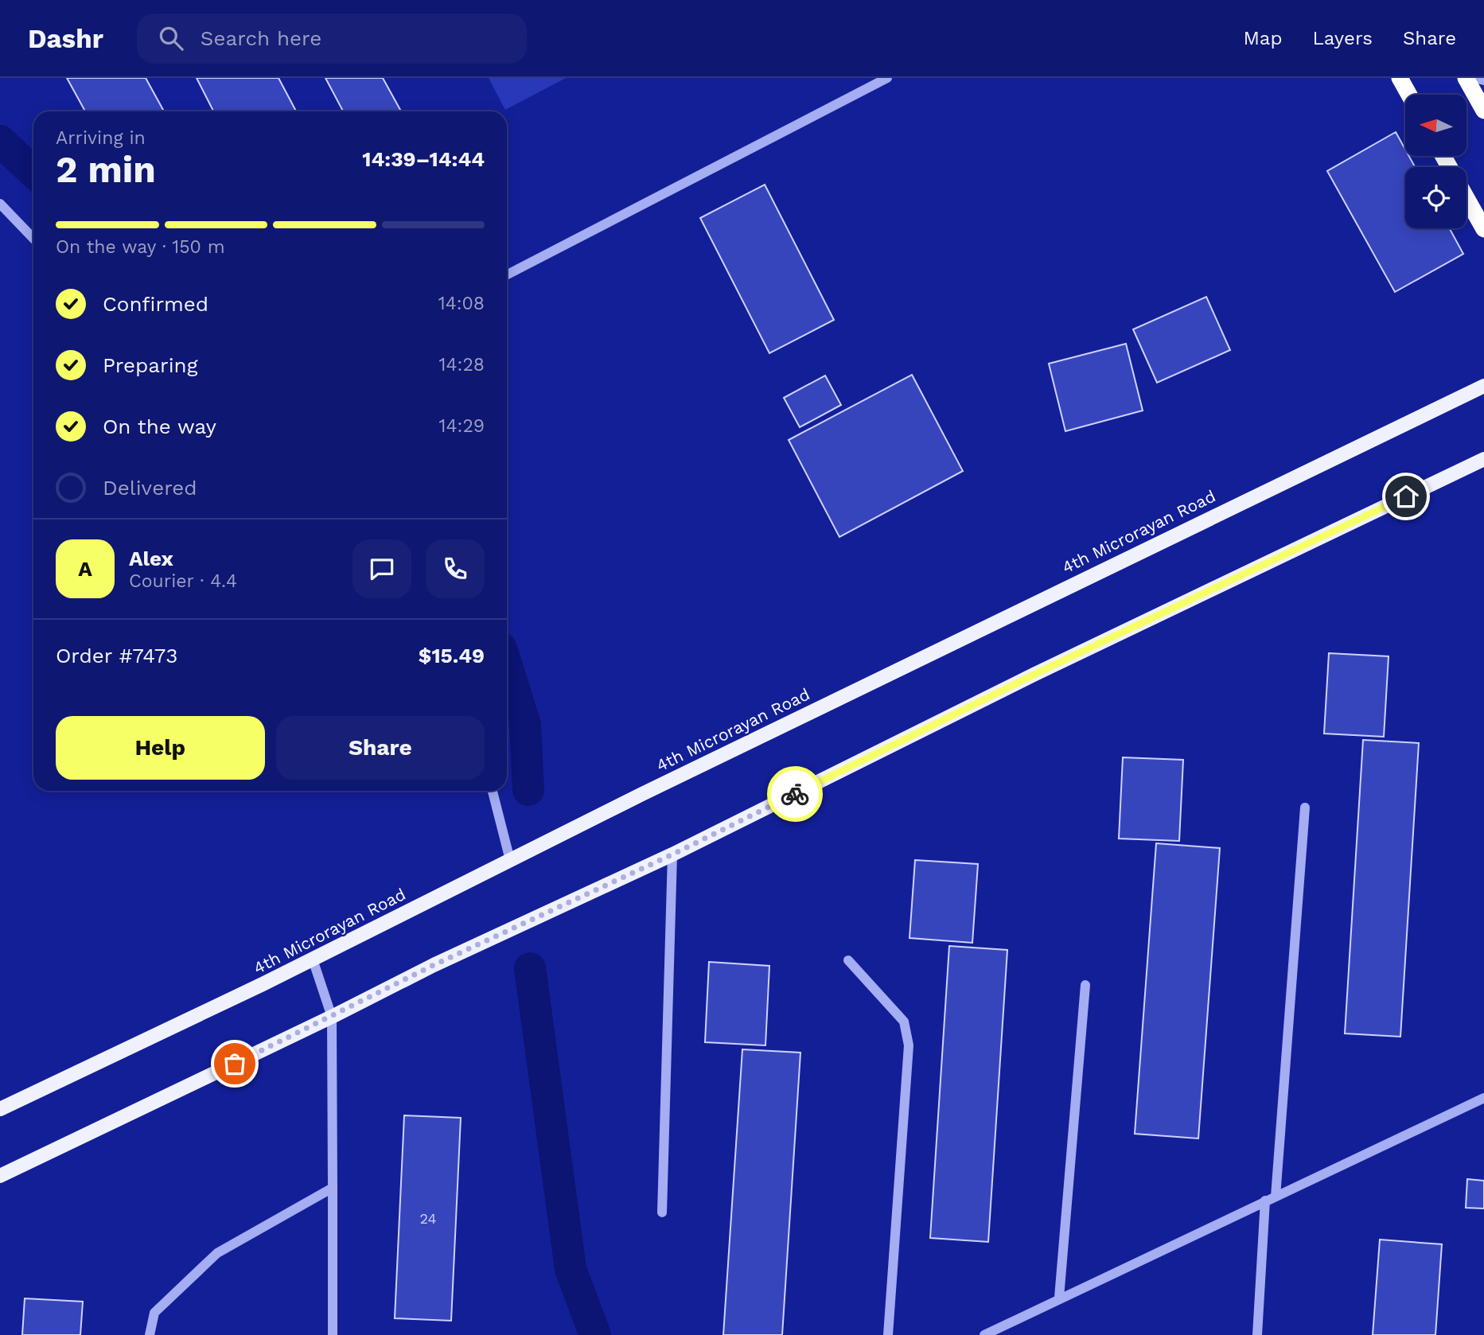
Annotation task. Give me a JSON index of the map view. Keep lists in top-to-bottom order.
{
  "streets": {
    "main road": ["4th Microrayan Road"]
  },
  "house_numbers": ["24"],
  "north": "left",
  "page": {
    "header": "Dashr",
    "search": "Search here",
    "nav": ["Map", "Layers", "Share"],
    "heading": ["2 min", "Arriving in", "14:39–14:44"],
    "panel": [
      "Alex",
      "Courier · 4.4",
      "Order #7473",
      "$15.49"
    ],
    "bar": "On the way · 150 m",
    "list": [
      ["Confirmed", "14:08"],
      ["Preparing", "14:28"],
      ["On the way", "14:29"],
      "Delivered"
    ],
    "round": "A",
    "buttons": ["Help", "Share"]
  }
}
